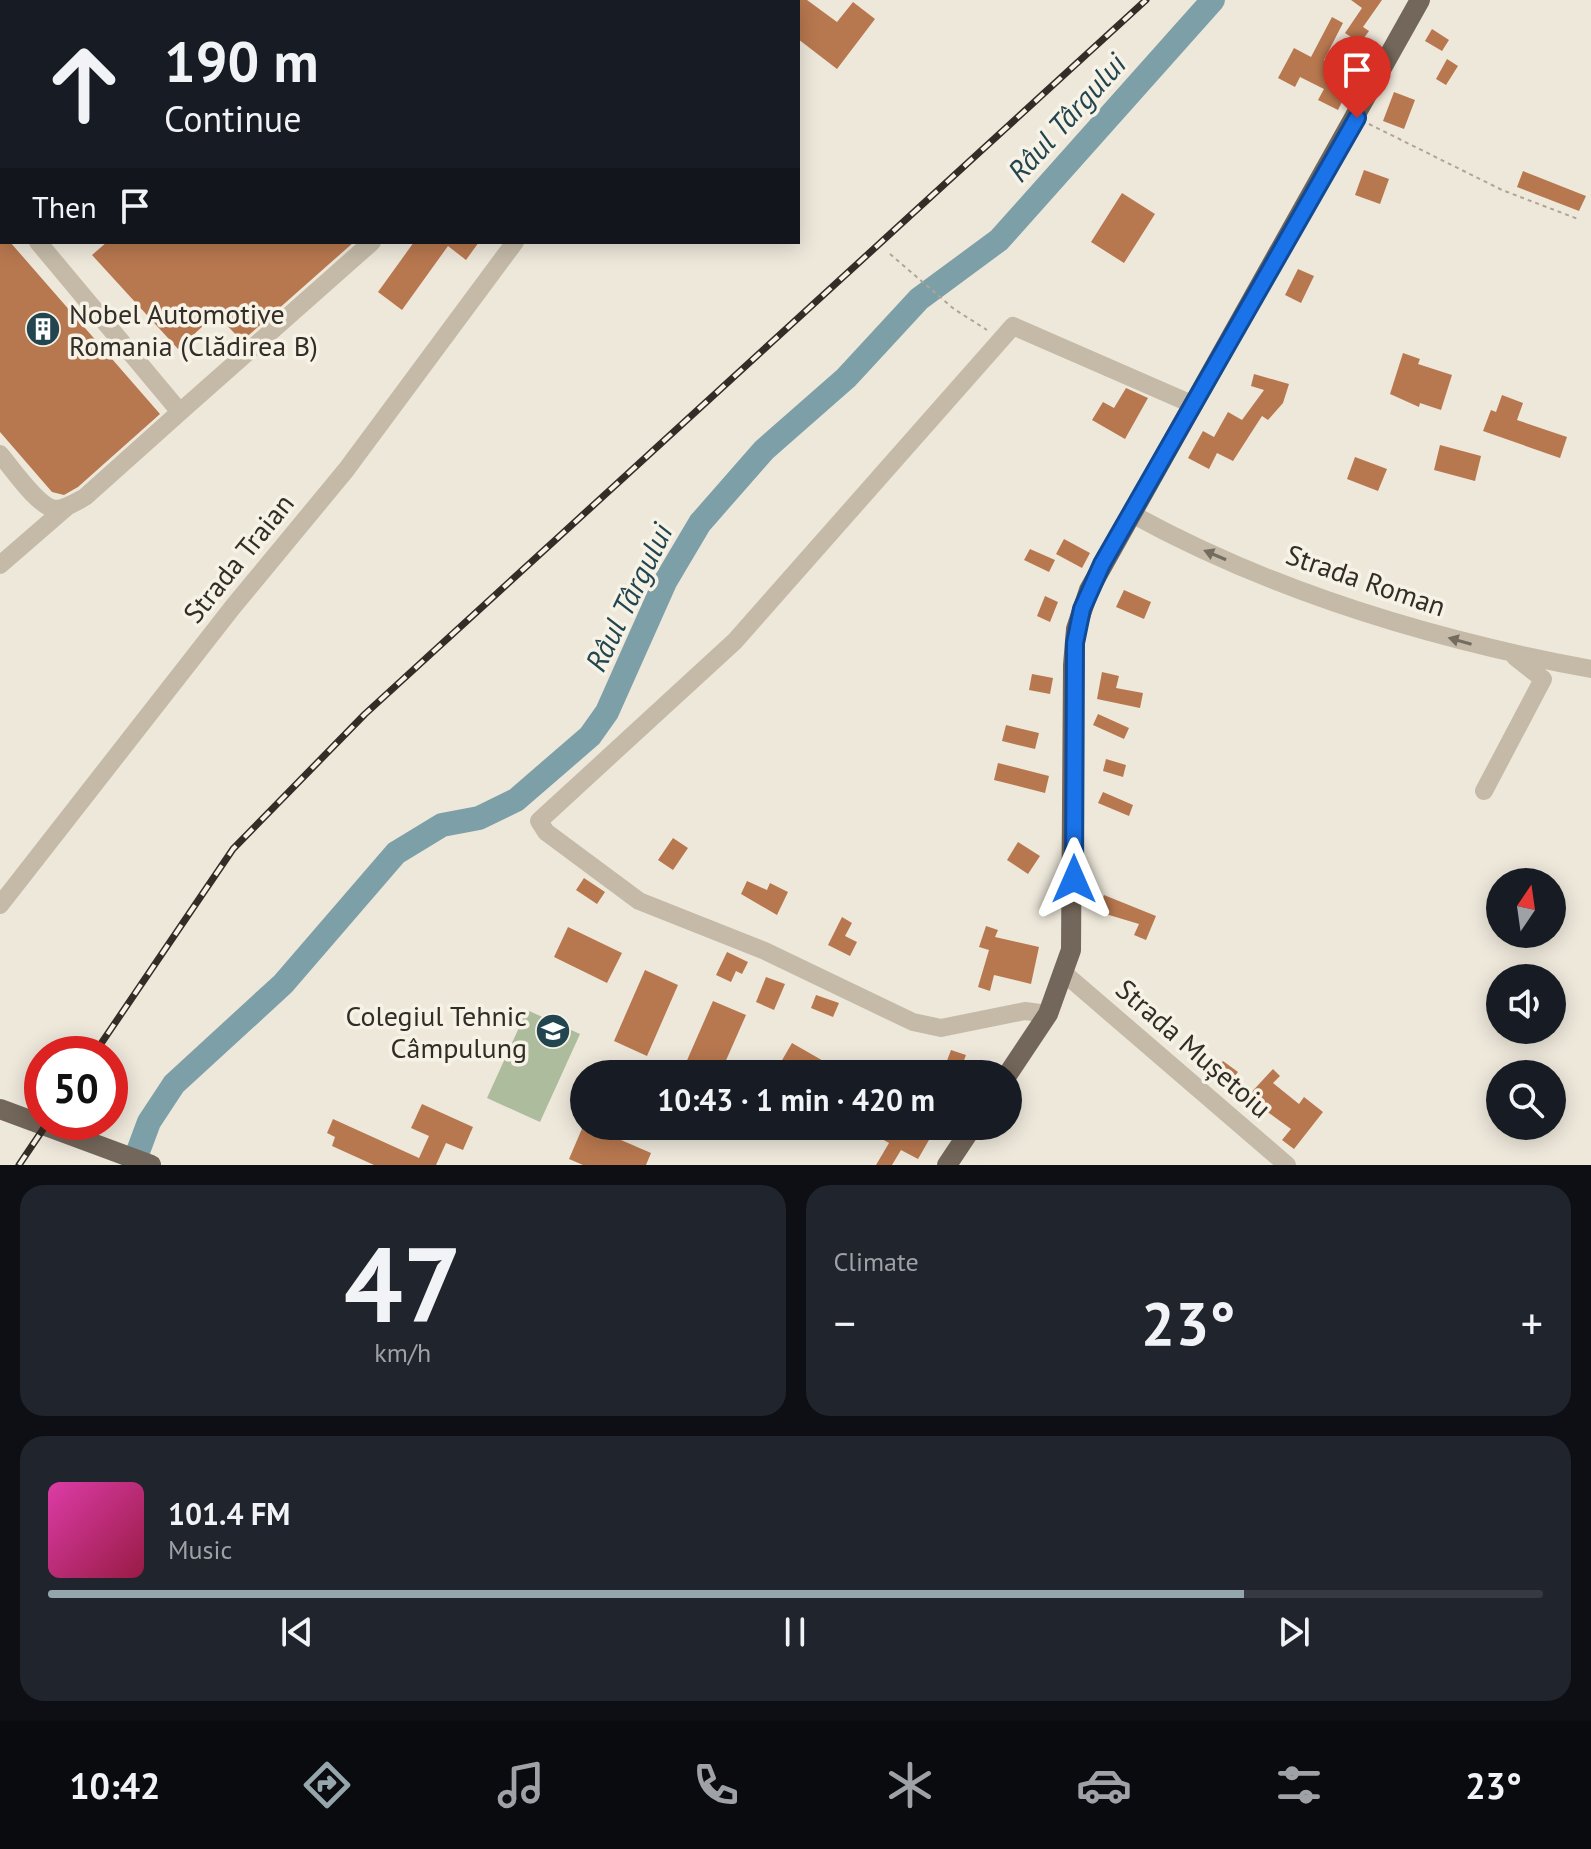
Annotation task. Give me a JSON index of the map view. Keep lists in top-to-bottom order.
{
  "streets": {
    "street": ["Strada Traian", "Strada Roman", "Strada Mușetoiu"]
  },
  "one_way": ["Strada Roman"],
  "water": ["Râul Târgului"],
  "places": {
    "building": ["Nobel Automotive Romania (Clădirea B)"],
    "school or university": ["Colegiul Tehnic Câmpulung"]
  },
  "north": "top",
  "page": {
    "turn": ["190 m", "Continue"],
    "then": "Then",
    "limit": "50",
    "trip": "10:43 · 1 min · 420 m",
    "tile": [
      ["47", "km/h"],
      "Climate"
    ],
    "heat": ["−", "23°", "+"],
    "song": ["101.4 FM", "Music"],
    "tabs": ["10:42", "23°"]
  }
}
